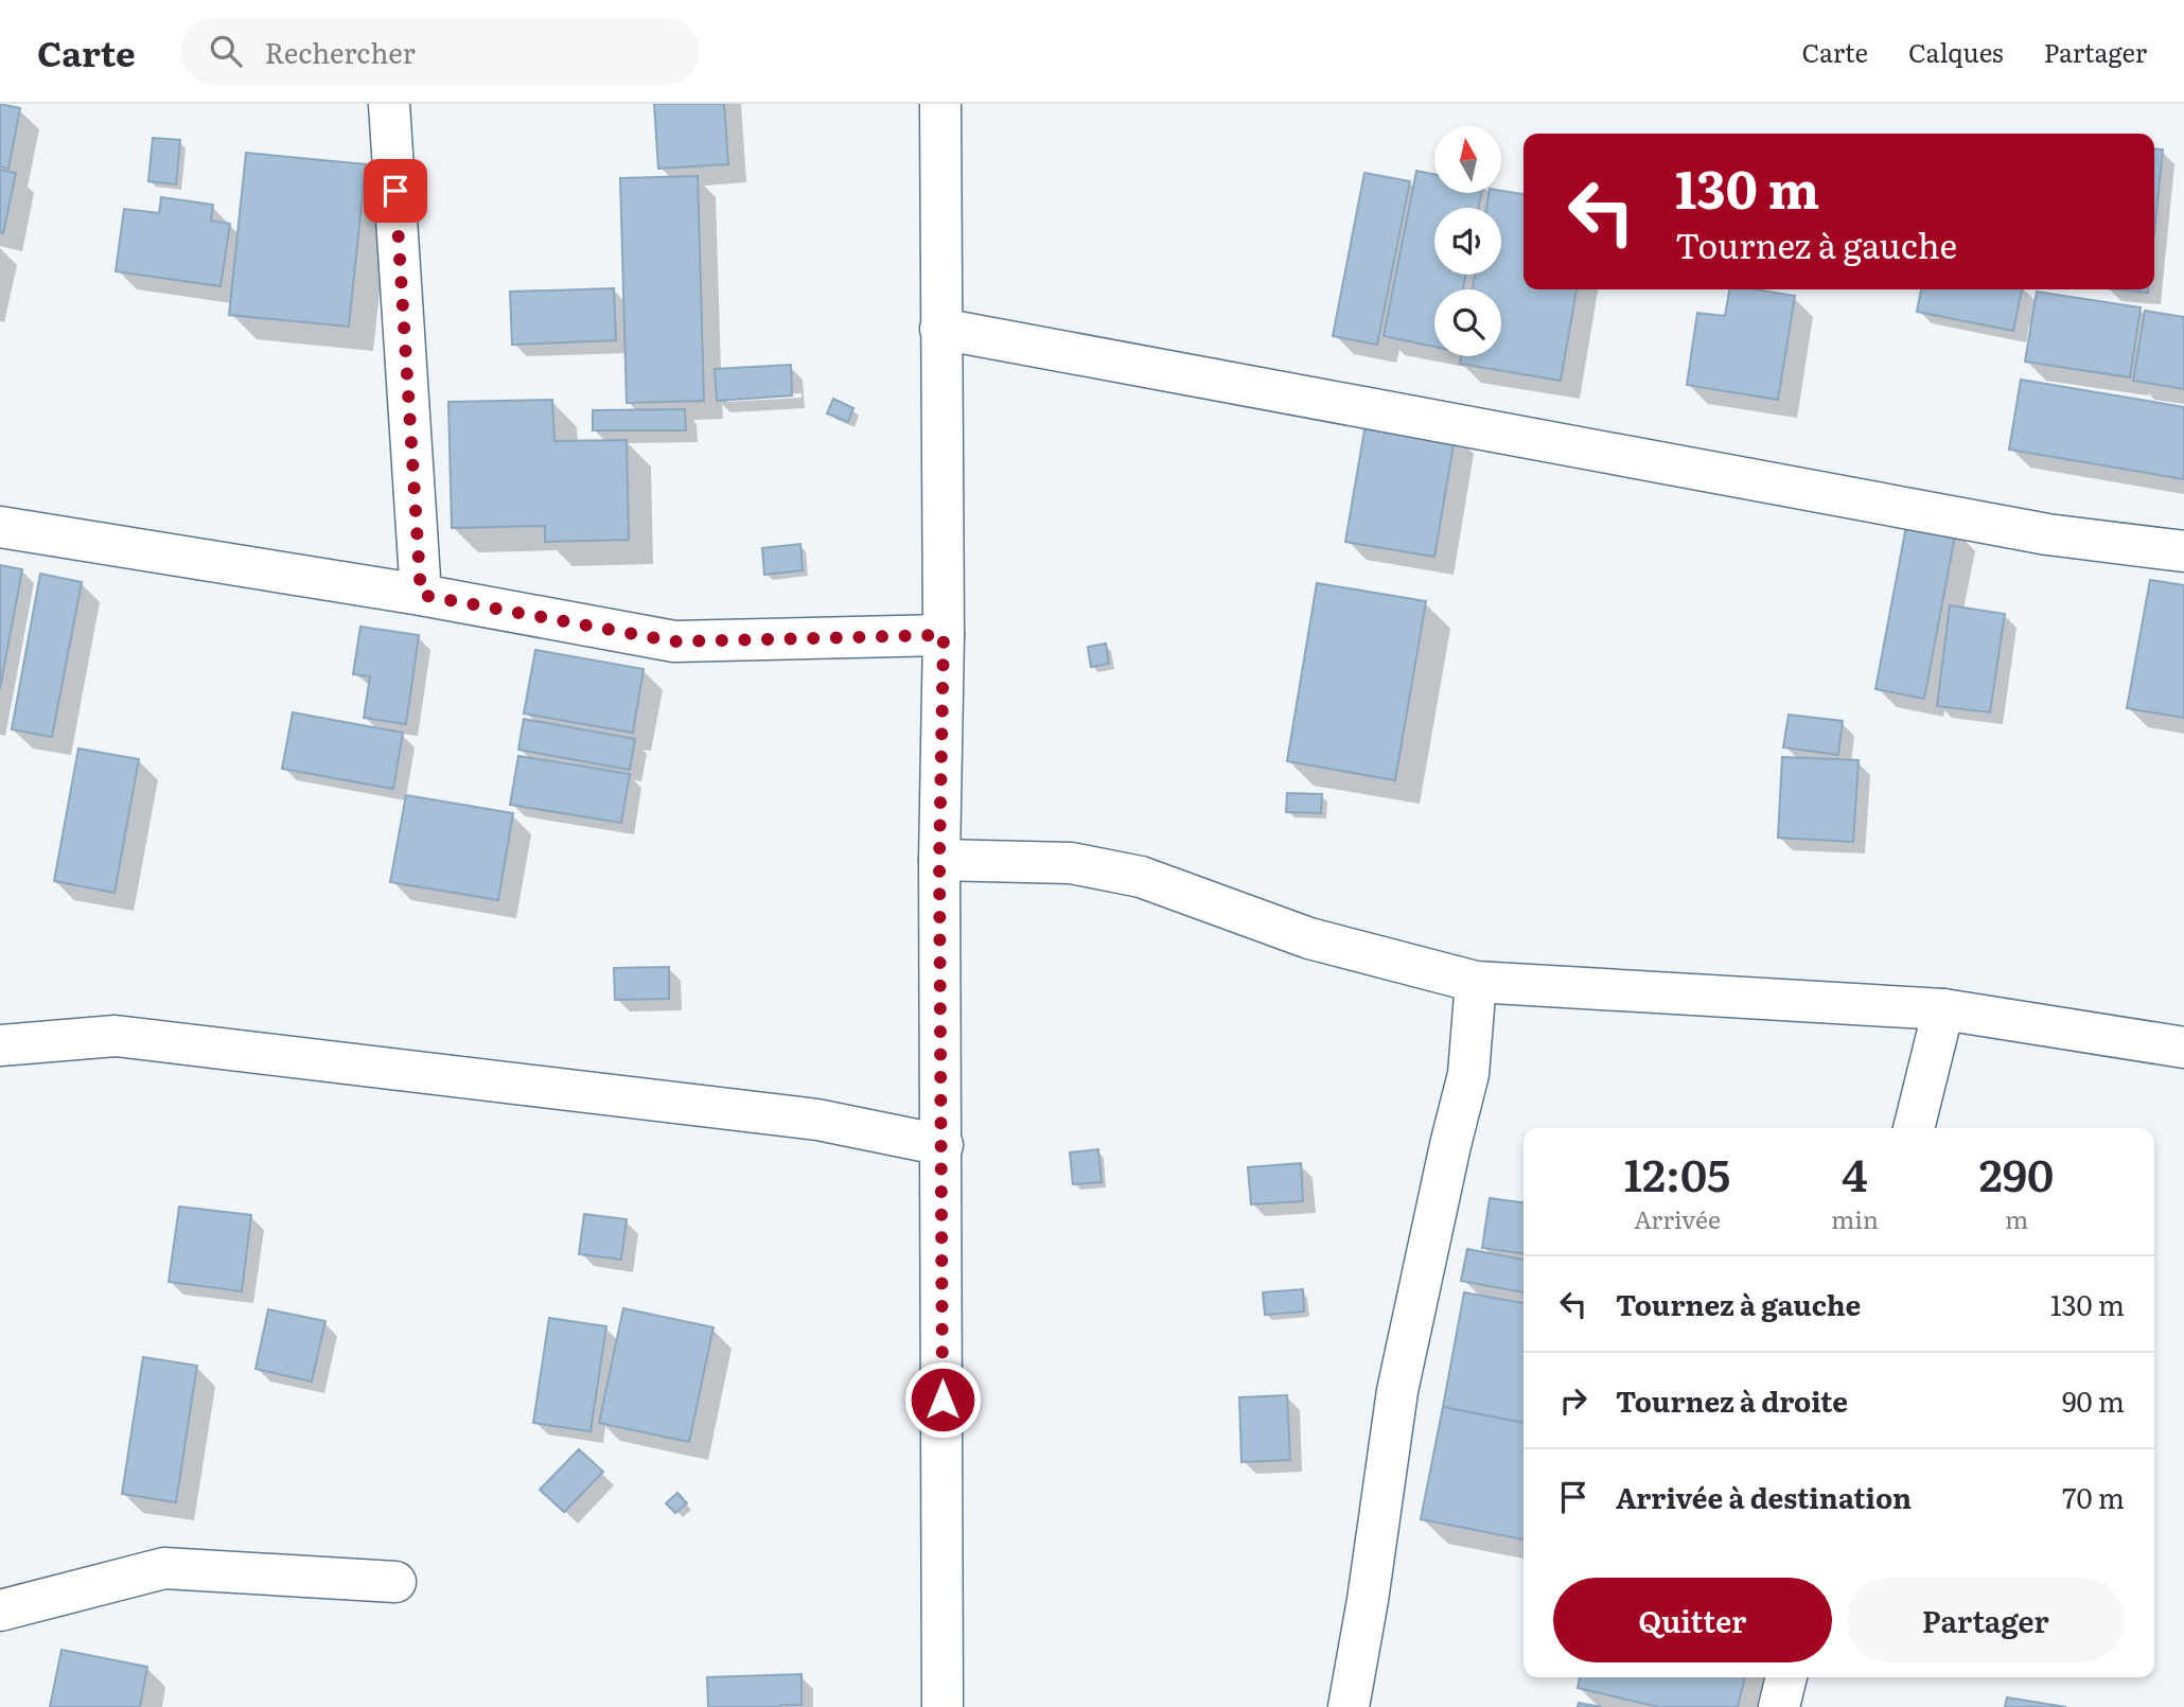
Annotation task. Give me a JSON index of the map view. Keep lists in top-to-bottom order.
{
  "north": "top",
  "page": {
    "header": "Carte",
    "search": "Rechercher",
    "nav": ["Carte", "Calques", "Partager"],
    "turn": ["130 m", "Tournez à gauche"],
    "eta": [
      "12:05",
      "Arrivée",
      "4",
      "min",
      "290",
      "m"
    ],
    "list": [
      {
        "name": "Tournez à gauche",
        "value": "130 m"
      },
      {
        "name": "Tournez à droite",
        "value": "90 m"
      },
      {
        "name": "Arrivée à destination",
        "value": "70 m"
      }
    ],
    "buttons": ["Quitter", "Partager"]
  }
}
